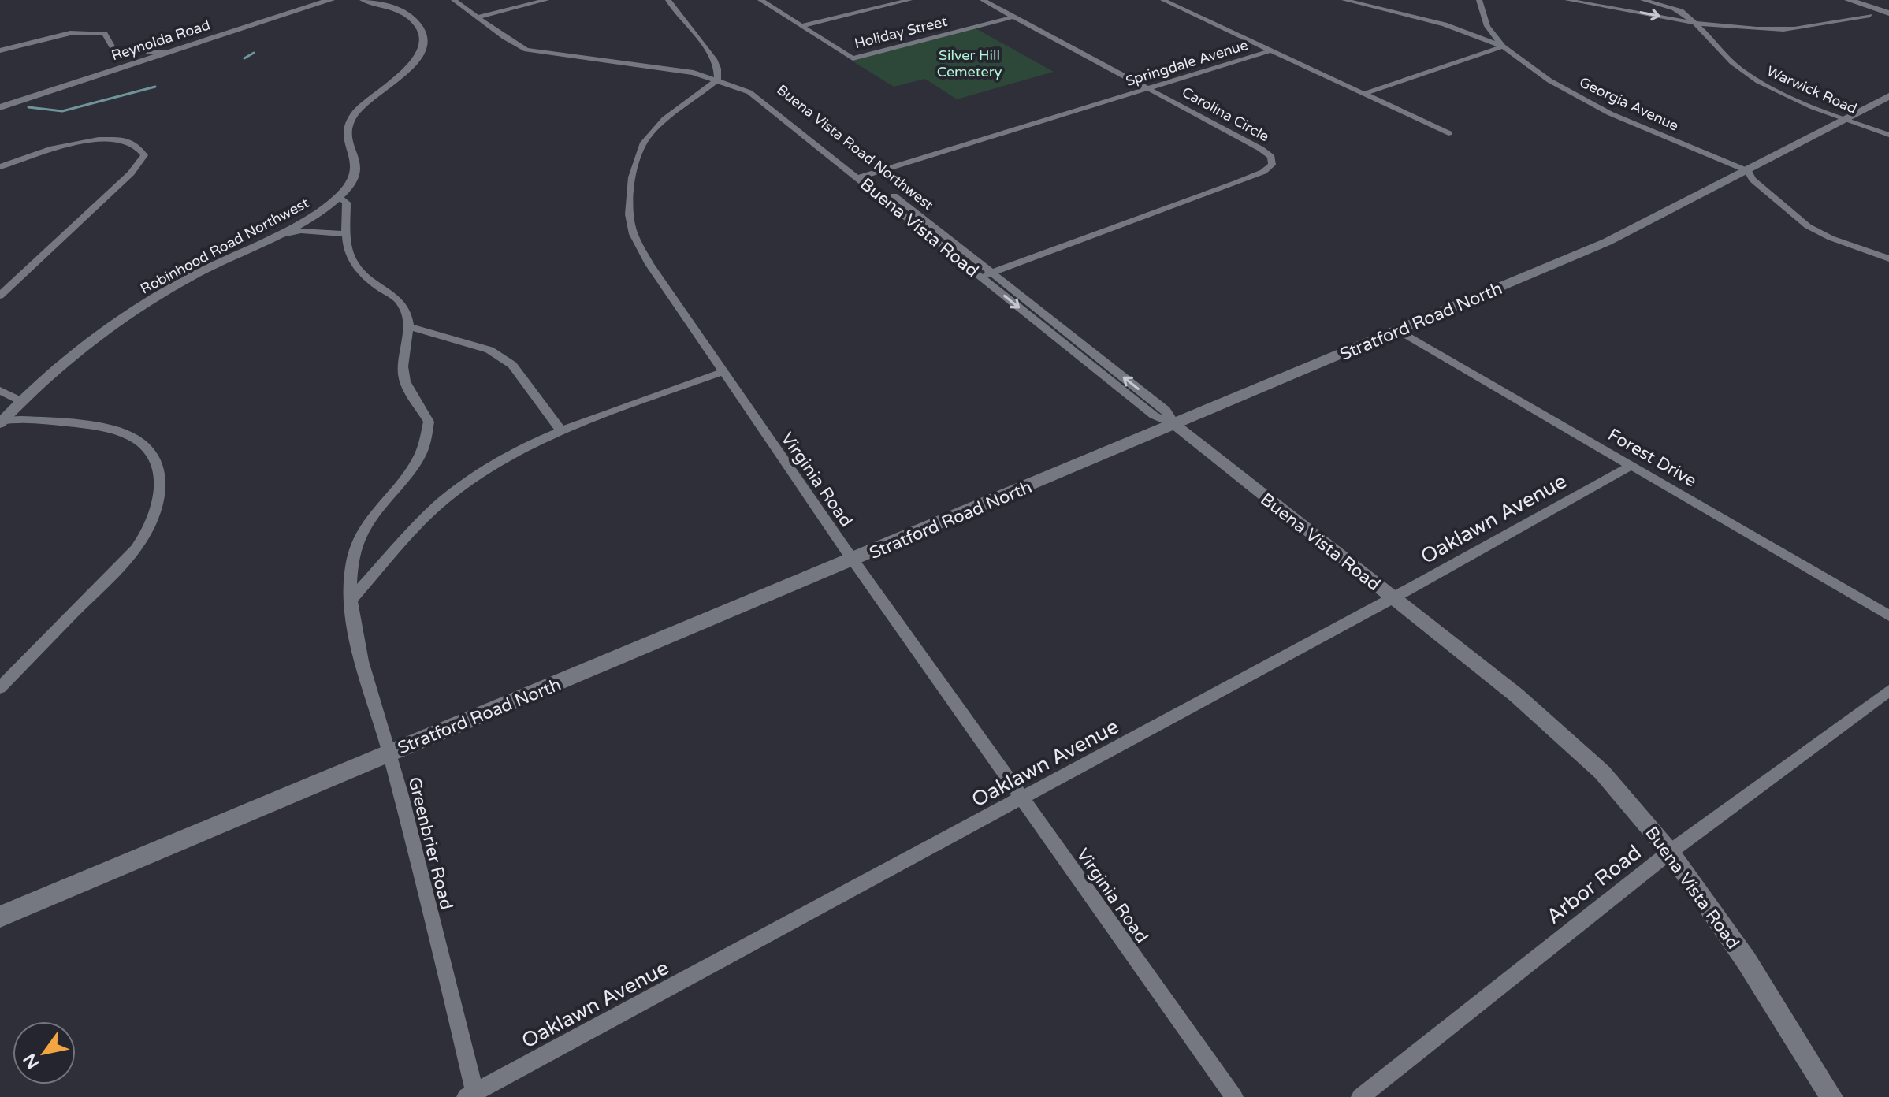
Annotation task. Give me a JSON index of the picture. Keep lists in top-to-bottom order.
{
  "streets": {
    "main road": ["Reynolda Road", "Stratford Road North"],
    "street": [
      "Holiday Street",
      "Springdale Avenue",
      "Warwick Road",
      "Georgia Avenue",
      "Carolina Circle",
      "Buena Vista Road Northwest",
      "Buena Vista Road",
      "Robinhood Road Northwest",
      "Forest Drive",
      "Virginia Road",
      "Oaklawn Avenue",
      "Greenbrier Road",
      "Arbor Road"
    ]
  },
  "crossings": [
    ["Holiday Street", "Carolina Circle"],
    ["Springdale Avenue", "Carolina Circle"],
    ["Springdale Avenue", "Buena Vista Road Northwest"],
    ["Springdale Avenue", "Buena Vista Road"],
    ["Warwick Road", "Stratford Road North"],
    ["Georgia Avenue", "Stratford Road North"],
    ["Carolina Circle", "Buena Vista Road Northwest"],
    ["Carolina Circle", "Buena Vista Road"],
    ["Buena Vista Road Northwest", "Buena Vista Road"],
    ["Buena Vista Road Northwest", "Stratford Road North"],
    ["Buena Vista Road", "Stratford Road North"],
    ["Buena Vista Road", "Virginia Road"],
    ["Buena Vista Road", "Oaklawn Avenue"],
    ["Buena Vista Road", "Arbor Road"],
    ["Robinhood Road Northwest", "Greenbrier Road"],
    ["Stratford Road North", "Forest Drive"],
    ["Stratford Road North", "Virginia Road"],
    ["Stratford Road North", "Greenbrier Road"],
    ["Forest Drive", "Oaklawn Avenue"],
    ["Virginia Road", "Oaklawn Avenue"],
    ["Oaklawn Avenue", "Greenbrier Road"]
  ],
  "one_way": ["Buena Vista Road Northwest"],
  "parks": ["Silver Hill Cemetery"],
  "north": "bottom left"
}
